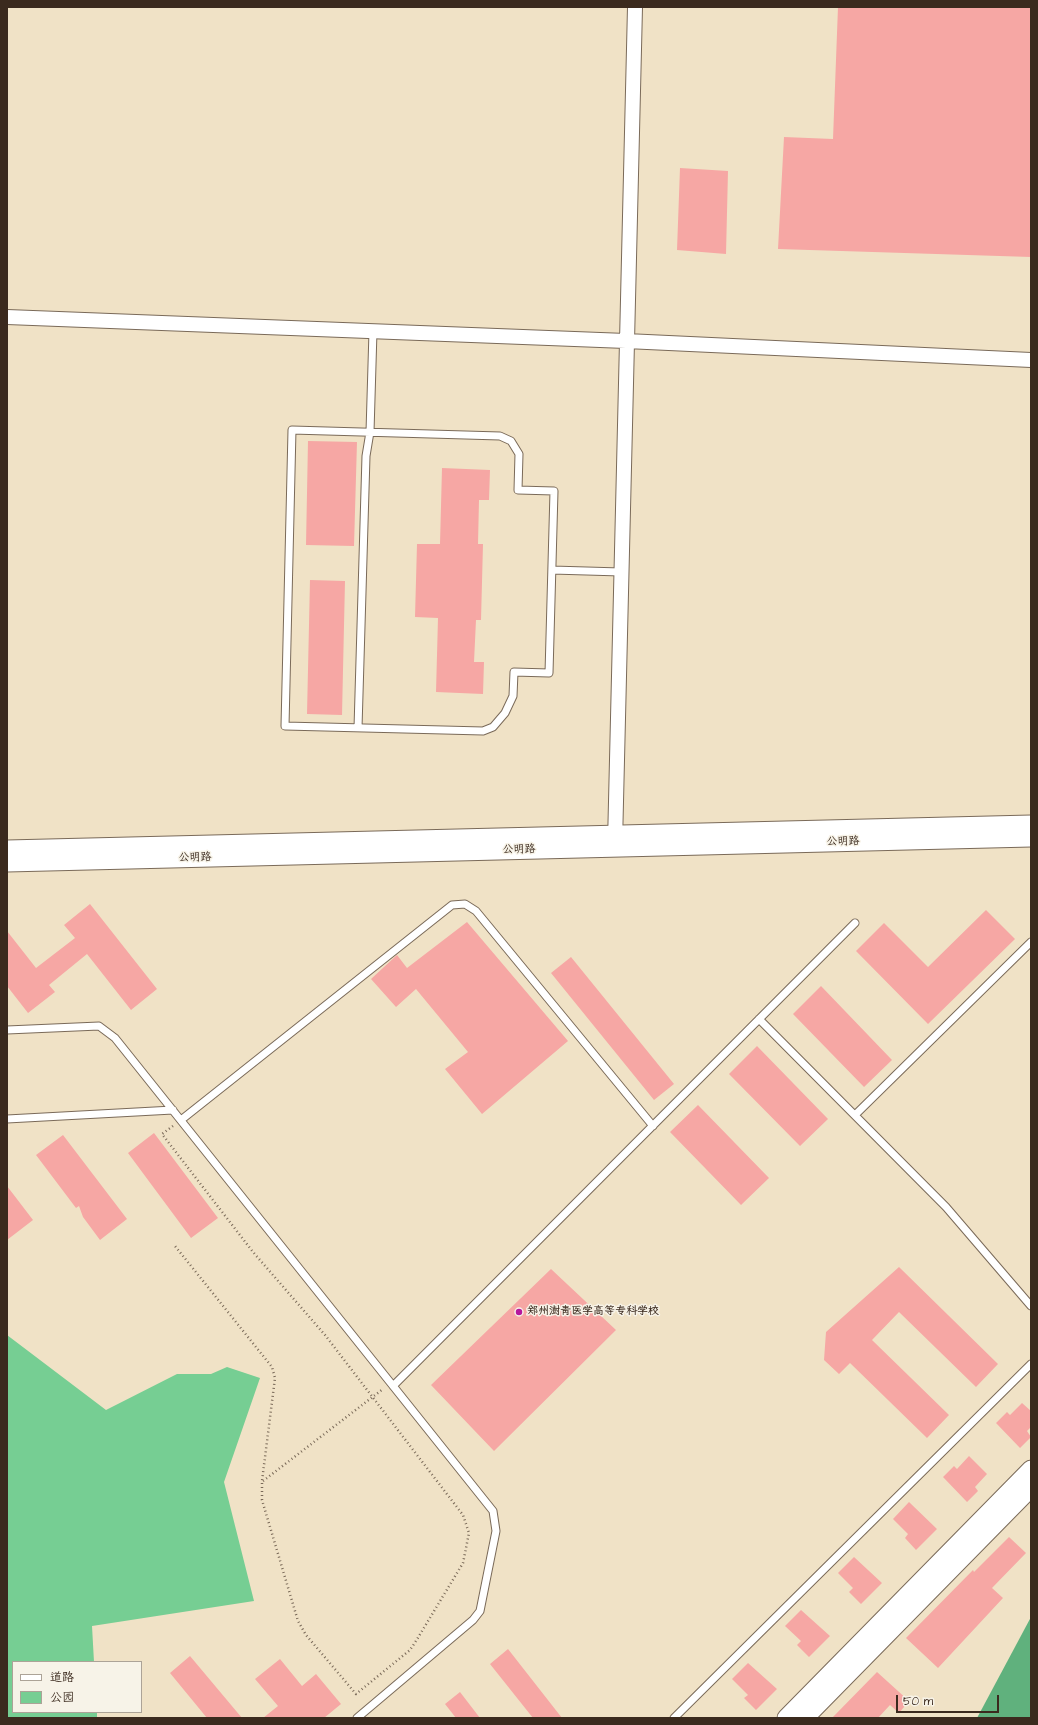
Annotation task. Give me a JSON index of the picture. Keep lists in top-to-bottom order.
{
  "streets": {
    "street": ["公明路"]
  },
  "places": ["郑州澍青医学高等专科学校"],
  "legend": ["道路", "公园"],
  "scale_bar": "50 m"
}
